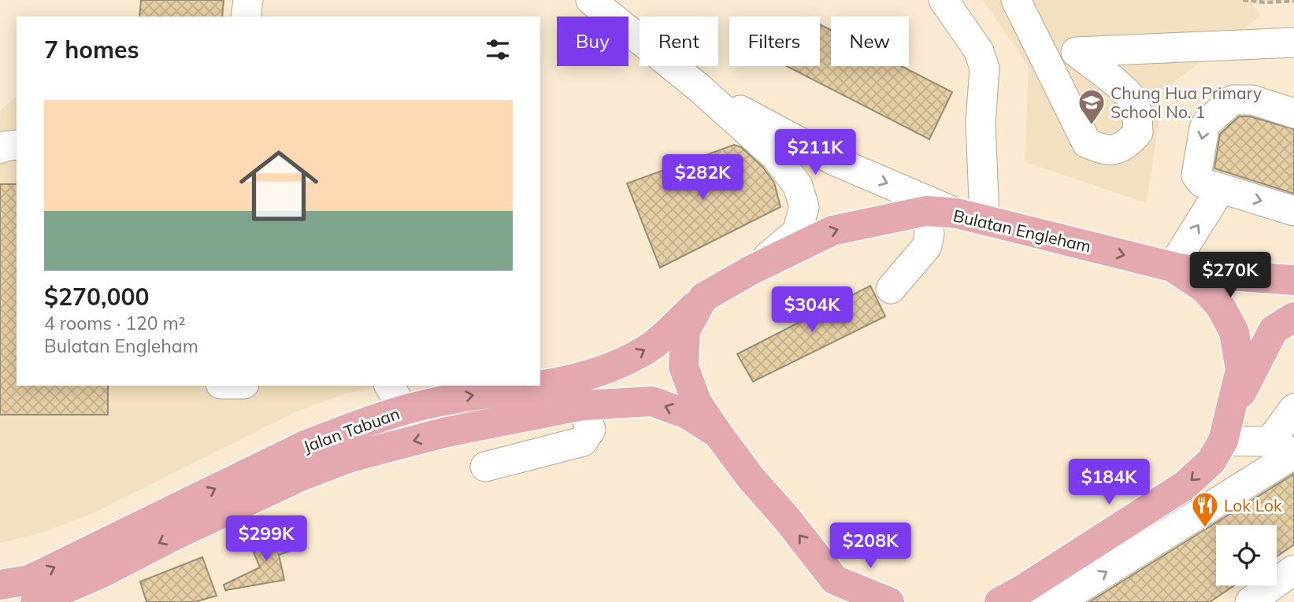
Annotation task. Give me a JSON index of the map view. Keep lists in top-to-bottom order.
{
  "streets": {
    "main road": ["Bulatan Engleham", "Jalan Tabuan"]
  },
  "crossings": [
    ["Bulatan Engleham", "Jalan Tabuan"]
  ],
  "places": {
    "school or university": ["Chung Hua Primary School No. 1"],
    "restaurant": ["Lok Lok"]
  },
  "page": {
    "chip": [
      "Buy",
      "Rent",
      "Filters",
      "New"
    ],
    "heading": "7 homes",
    "list": [
      {
        "name": "$270,000",
        "note": "4 rooms · 120 m² · Bulatan Engleham"
      }
    ],
    "price": [
      "$211K",
      "$282K",
      "$270K",
      "$304K",
      "$184K",
      "$299K",
      "$208K"
    ]
  }
}
